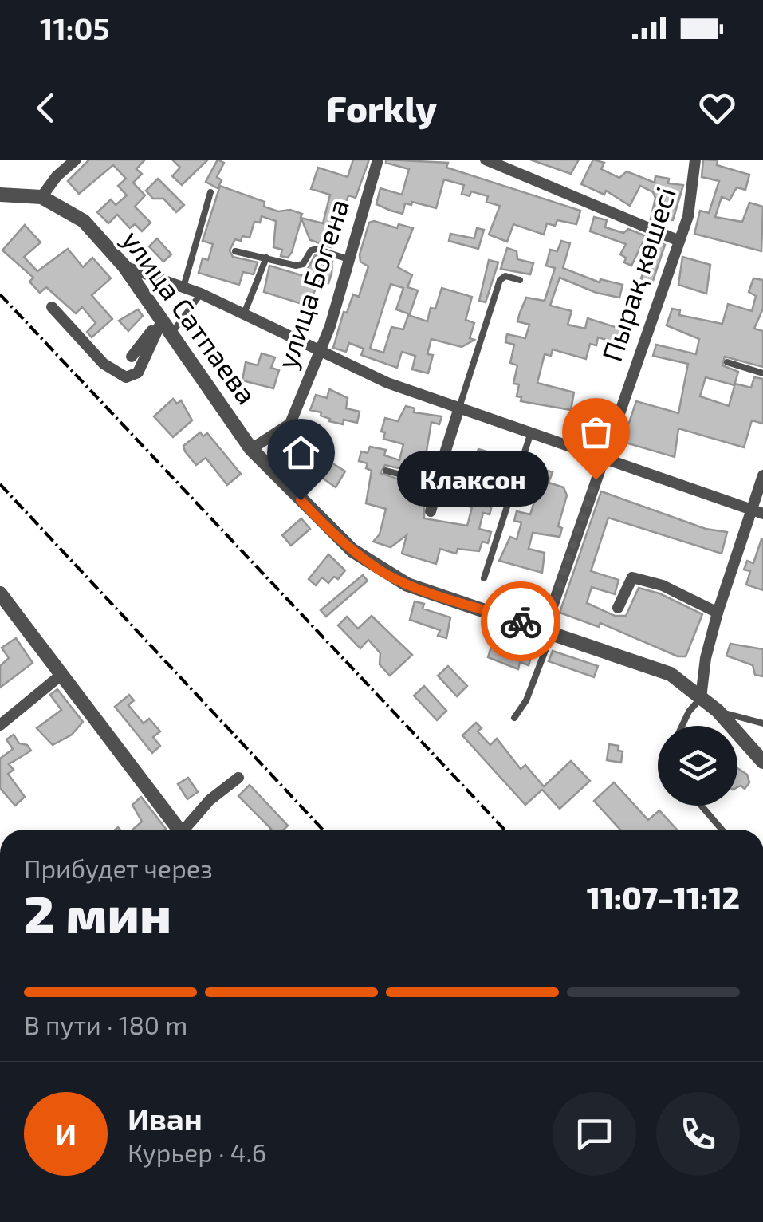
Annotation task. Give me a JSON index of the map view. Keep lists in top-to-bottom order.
{
  "streets": {
    "street": ["Пырақ көшесі", "улица Богена", "улица Сатпаева"]
  },
  "crossings": [
    ["Пырақ көшесі", "улица Сатпаева"],
    ["улица Богена", "улица Сатпаева"]
  ],
  "places": ["Клаксон"],
  "page": {
    "status": "11:05",
    "header": "Forkly",
    "bubble": "Клаксон",
    "heading": ["2 мин", "Прибудет через", "11:07–11:12"],
    "panel": ["Иван", "Курьер · 4.6"],
    "bar": "В пути · 180 m",
    "round": "И"
  }
}
